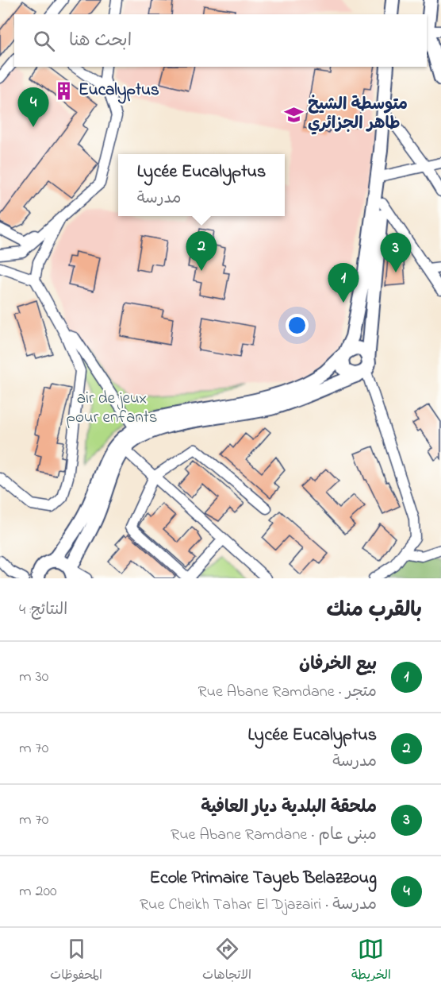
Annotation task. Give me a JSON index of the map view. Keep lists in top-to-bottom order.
{
  "parks": ["air de jeux pour enfants"],
  "places": {
    "building": ["Eucalyptus"],
    "school or university": ["متوسطة الشيخ طاهر الجزائري"]
  },
  "page": {
    "search": "ابحث هنا",
    "pins": [
      "4",
      "2",
      "3",
      "1"
    ],
    "popup": ["Lycée Eucalyptus", "مدرسة"],
    "heading": ["بالقرب منك", "النتائج: 4"],
    "list": [
      {
        "mark": "1",
        "name": "بيع الخرفان",
        "note": "متجر · Rue Abane Ramdane",
        "value": "30 m"
      },
      {
        "mark": "2",
        "name": "Lycée Eucalyptus",
        "note": "مدرسة",
        "value": "70 m"
      },
      {
        "mark": "3",
        "name": "ملحقة البلدية ديار العافية",
        "note": "مبنى عام · Rue Abane Ramdane",
        "value": "70 m"
      },
      {
        "mark": "4",
        "name": "Ecole Primaire Tayeb Belazzoug",
        "note": "مدرسة · Rue Cheikh Tahar El Djazairi",
        "value": "200 m"
      }
    ],
    "nav": ["الخريطة", "الاتجاهات", "المحفوظات"]
  }
}
